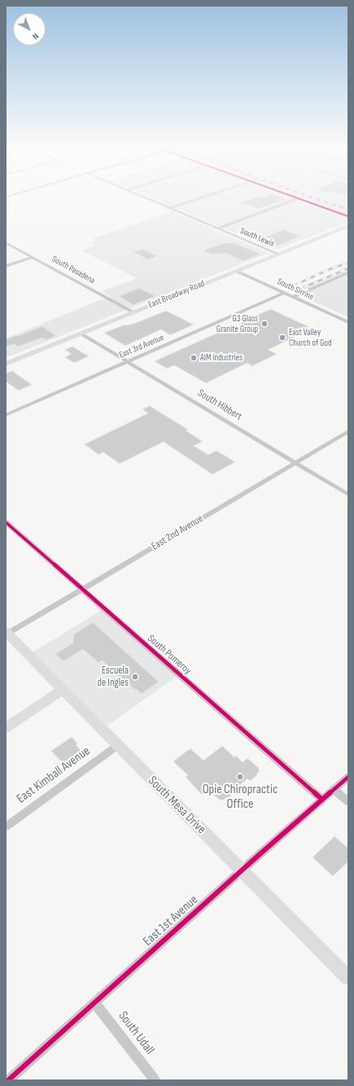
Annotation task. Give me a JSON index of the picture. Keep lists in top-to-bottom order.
{
  "streets": {
    "main road": ["East Broadway Road", "South Mesa Drive"],
    "street": [
      "South Lewis",
      "South Pasadena",
      "South Sirrine",
      "East 3rd Avenue",
      "South Hibbert",
      "East 2nd Avenue",
      "South Pomeroy",
      "East Kimball Avenue",
      "East 1st Avenue",
      "South Udall"
    ]
  },
  "crossings": [
    ["South Lewis", "East Broadway Road"],
    ["South Pasadena", "East Broadway Road"],
    ["South Sirrine", "East Broadway Road"],
    ["South Sirrine", "East 3rd Avenue"],
    ["East Broadway Road", "South Hibbert"],
    ["East 3rd Avenue", "South Hibbert"],
    ["South Hibbert", "East 2nd Avenue"],
    ["East 2nd Avenue", "South Pomeroy"],
    ["East 2nd Avenue", "South Mesa Drive"],
    ["South Pomeroy", "East 1st Avenue"],
    ["East Kimball Avenue", "South Mesa Drive"],
    ["South Mesa Drive", "East 1st Avenue"],
    ["East 1st Avenue", "South Udall"]
  ],
  "places": [
    "G3 Glass Granite Group",
    "East Valley Church of God",
    "AIM Industries",
    "Escuela de Ingles",
    "Opie Chiropractic Office"
  ],
  "north": "bottom right"
}
